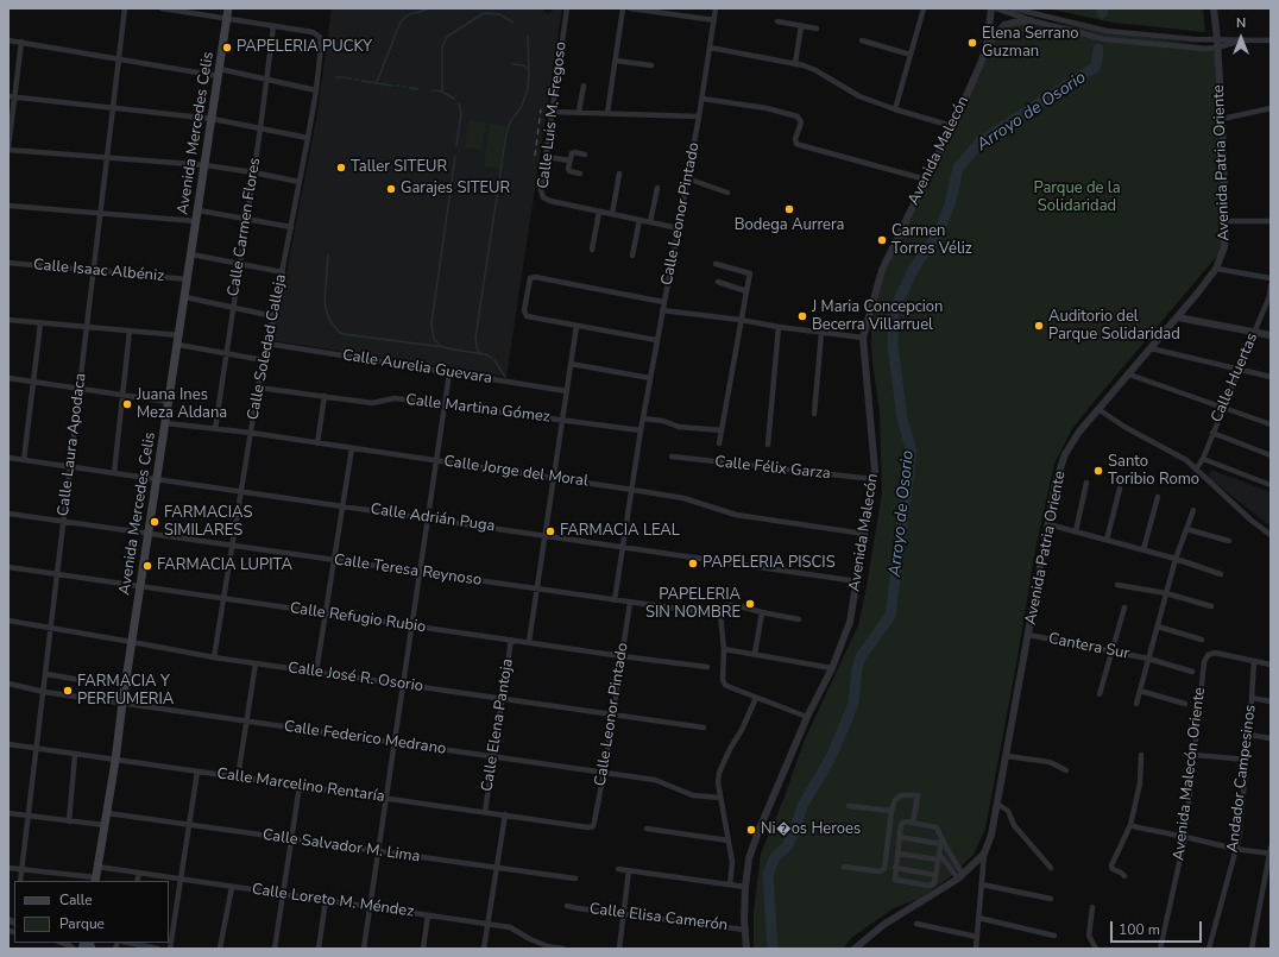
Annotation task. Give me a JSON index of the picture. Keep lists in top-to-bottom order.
{
  "streets": {
    "main road": ["Avenida Mercedes Celis"],
    "street": [
      "Calle Luis M. Fregoso",
      "Avenida Malecón",
      "Avenida Patria Oriente",
      "Calle Leonor Pintado",
      "Calle Carmen Flores",
      "Calle Isaac Albéniz",
      "Calle Soledad Calleja",
      "Calle Aurelia Guevara",
      "Calle Huertas",
      "Calle Martina Gómez",
      "Calle Laura Apodaca",
      "Calle Félix Garza",
      "Calle Jorge del Moral",
      "Calle Adrián Puga",
      "Calle Teresa Reynoso",
      "Calle Refugio Rubio",
      "Cantera Sur",
      "Calle José R. Osorio",
      "Calle Elena Pantoja",
      "Calle Federico Medrano",
      "Avenida Malecón Oriente",
      "Andador Campesinos",
      "Calle Marcelino Rentaría",
      "Calle Salvador M. Lima",
      "Calle Loreto M. Méndez",
      "Calle Elisa Camerón"
    ]
  },
  "crossings": [
    ["Calle Luis M. Fregoso", "Calle Leonor Pintado"],
    ["Avenida Mercedes Celis", "Calle Isaac Albéniz"],
    ["Avenida Mercedes Celis", "Calle Jorge del Moral"],
    ["Avenida Mercedes Celis", "Calle Adrián Puga"],
    ["Avenida Mercedes Celis", "Calle Teresa Reynoso"],
    ["Avenida Mercedes Celis", "Calle Refugio Rubio"],
    ["Avenida Mercedes Celis", "Calle José R. Osorio"],
    ["Avenida Mercedes Celis", "Calle Federico Medrano"],
    ["Avenida Mercedes Celis", "Calle Marcelino Rentaría"],
    ["Avenida Mercedes Celis", "Calle Salvador M. Lima"],
    ["Avenida Mercedes Celis", "Calle Loreto M. Méndez"],
    ["Avenida Malecón", "Calle Félix Garza"],
    ["Avenida Malecón", "Calle Jorge del Moral"],
    ["Avenida Malecón", "Calle Adrián Puga"],
    ["Avenida Malecón", "Calle Elisa Camerón"],
    ["Avenida Patria Oriente", "Cantera Sur"],
    ["Calle Leonor Pintado", "Calle Martina Gómez"],
    ["Calle Leonor Pintado", "Calle Jorge del Moral"],
    ["Calle Leonor Pintado", "Calle Adrián Puga"],
    ["Calle Leonor Pintado", "Calle Teresa Reynoso"],
    ["Calle Leonor Pintado", "Calle Refugio Rubio"],
    ["Calle Leonor Pintado", "Calle José R. Osorio"],
    ["Calle Leonor Pintado", "Calle Federico Medrano"],
    ["Calle Leonor Pintado", "Calle Marcelino Rentaría"],
    ["Calle Carmen Flores", "Calle Soledad Calleja"],
    ["Calle Carmen Flores", "Calle Jorge del Moral"],
    ["Calle Isaac Albéniz", "Calle Laura Apodaca"],
    ["Calle Soledad Calleja", "Calle Aurelia Guevara"],
    ["Calle Soledad Calleja", "Calle Martina Gómez"],
    ["Calle Soledad Calleja", "Calle Jorge del Moral"],
    ["Calle Soledad Calleja", "Calle Adrián Puga"],
    ["Calle Soledad Calleja", "Calle Teresa Reynoso"],
    ["Calle Soledad Calleja", "Calle Refugio Rubio"],
    ["Calle Soledad Calleja", "Calle José R. Osorio"],
    ["Calle Aurelia Guevara", "Calle Elena Pantoja"],
    ["Calle Martina Gómez", "Calle Elena Pantoja"],
    ["Calle Laura Apodaca", "Calle Adrián Puga"],
    ["Calle Laura Apodaca", "Calle Teresa Reynoso"],
    ["Calle Laura Apodaca", "Calle Refugio Rubio"],
    ["Calle Laura Apodaca", "Calle José R. Osorio"],
    ["Calle Laura Apodaca", "Calle Federico Medrano"],
    ["Calle Laura Apodaca", "Calle Marcelino Rentaría"],
    ["Calle Jorge del Moral", "Calle Elena Pantoja"],
    ["Calle Adrián Puga", "Calle Elena Pantoja"],
    ["Calle Teresa Reynoso", "Calle Elena Pantoja"],
    ["Calle Refugio Rubio", "Calle Elena Pantoja"],
    ["Calle José R. Osorio", "Calle Elena Pantoja"],
    ["Calle Elena Pantoja", "Calle Federico Medrano"],
    ["Calle Elena Pantoja", "Calle Marcelino Rentaría"],
    ["Calle Elena Pantoja", "Calle Salvador M. Lima"],
    ["Calle Elena Pantoja", "Calle Loreto M. Méndez"],
    ["Avenida Malecón Oriente", "Andador Campesinos"]
  ],
  "water": ["Arroyo de Osorio"],
  "parks": ["Parque de la Solidaridad"],
  "places": [
    "Elena Serrano Guzman",
    "PAPELERIA PUCKY",
    "Taller SITEUR",
    "Garajes SITEUR",
    "Bodega Aurrera",
    "Carmen Torres Véliz",
    "J Maria Concepcion Becerra Villarruel",
    "Auditorio del Parque Solidaridad",
    "Juana Ines Meza Aldana",
    "Santo Toribio Romo",
    "FARMACIAS SIMILARES",
    "FARMACIA LEAL",
    "PAPELERIA PISCIS",
    "FARMACIA LUPITA",
    "PAPELERIA SIN NOMBRE",
    "FARMACIA Y PERFUMERIA",
    "Ni�os Heroes"
  ],
  "legend": ["Calle", "Parque"],
  "scale_bar": "100 m",
  "north": "top"
}
